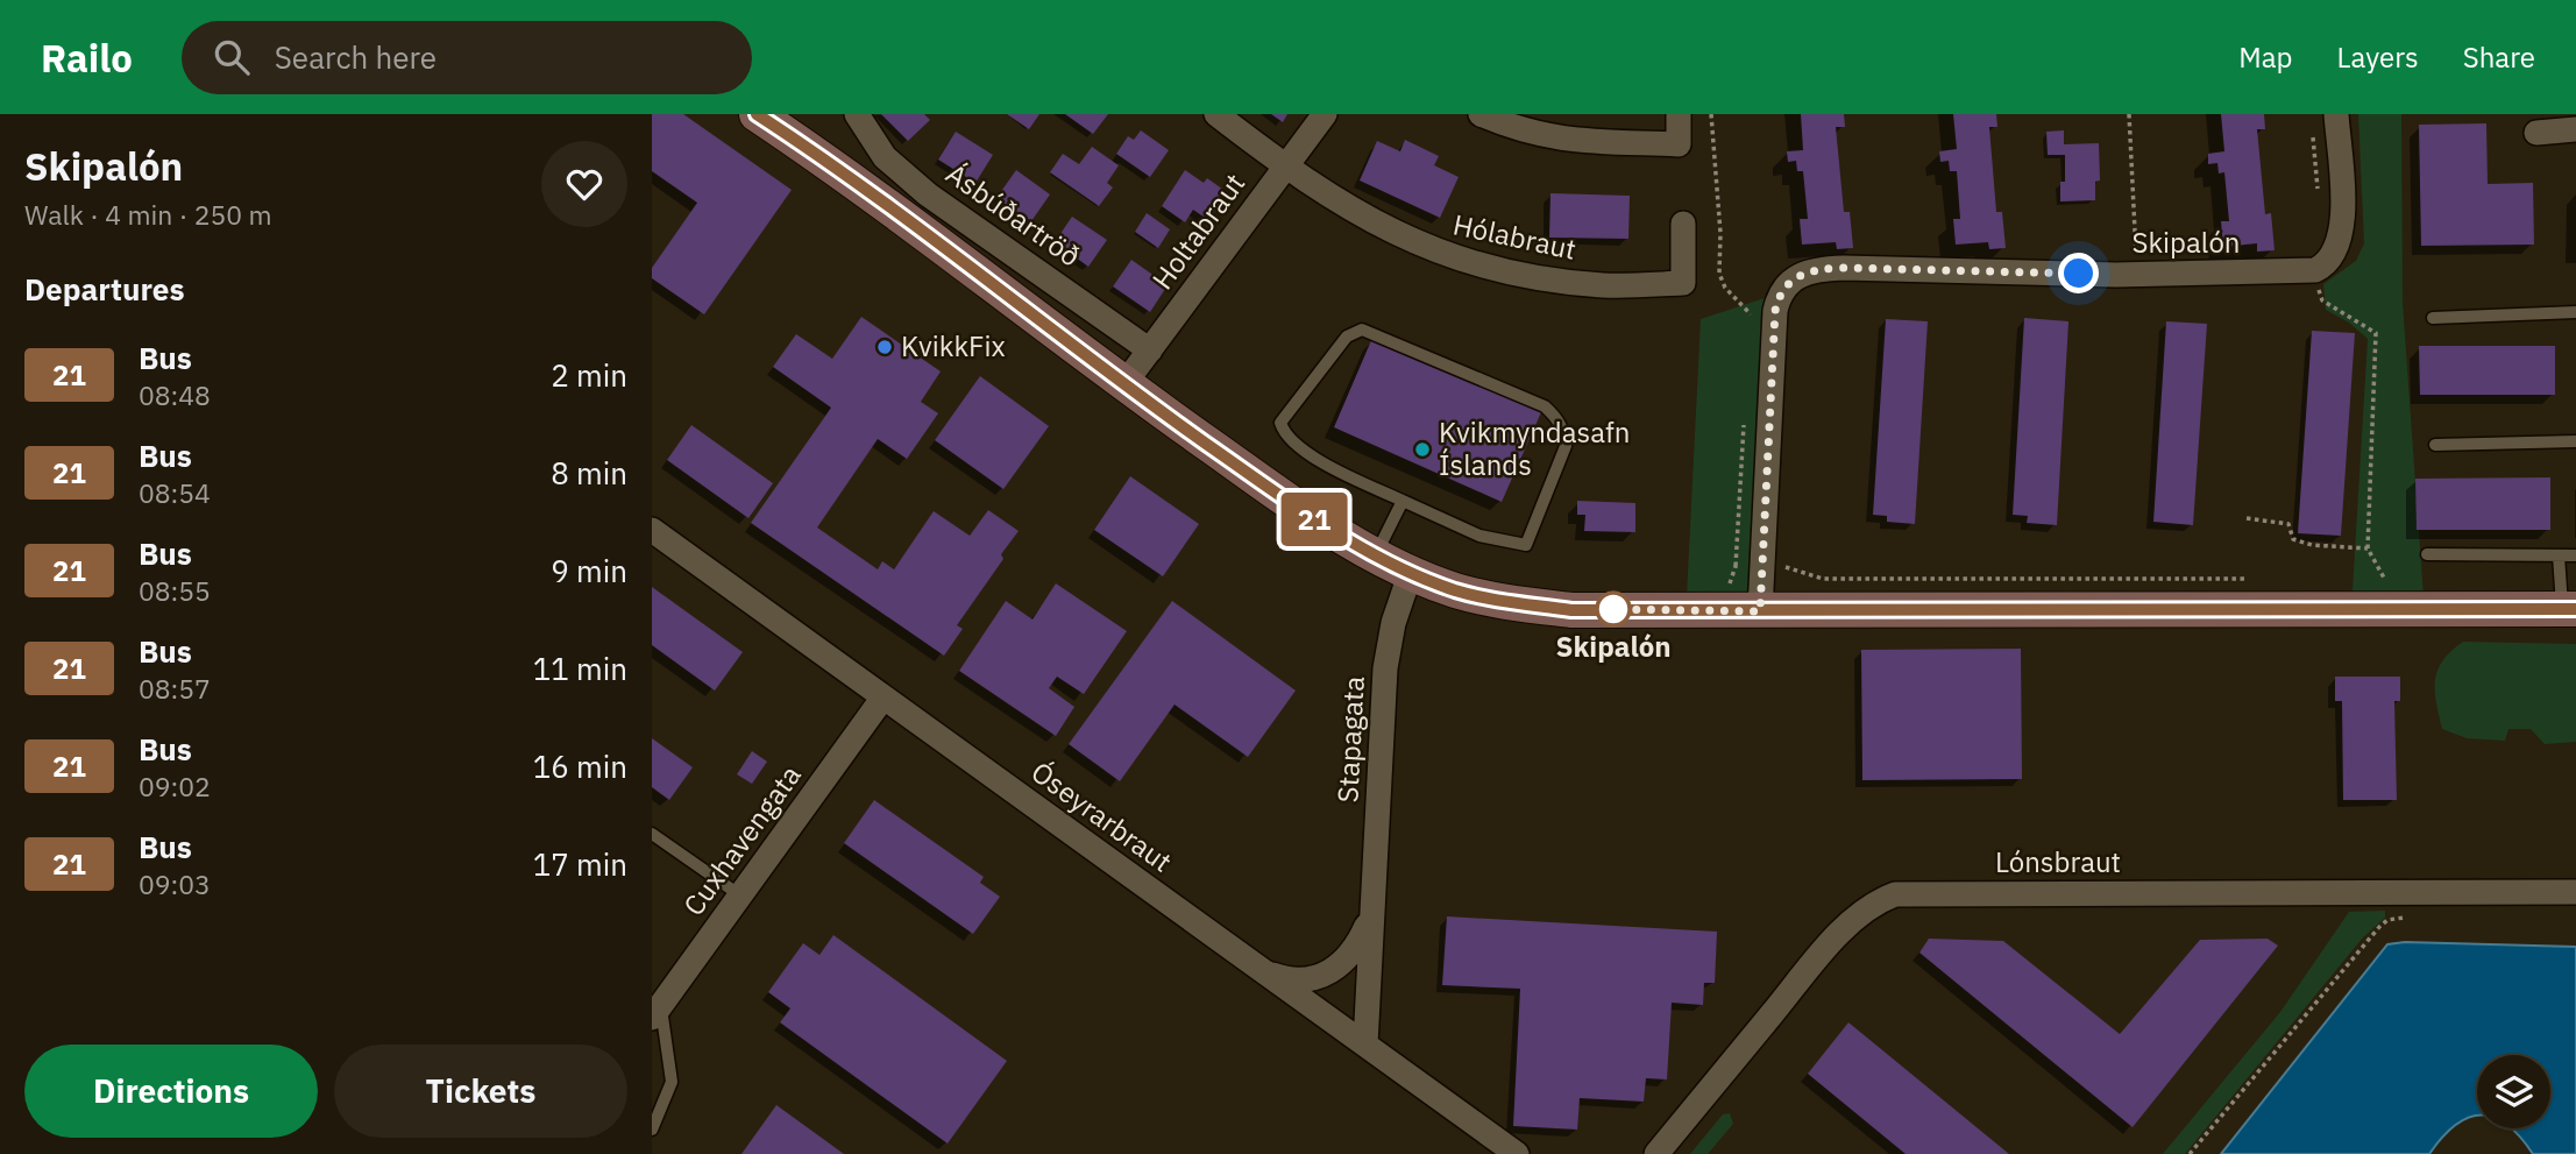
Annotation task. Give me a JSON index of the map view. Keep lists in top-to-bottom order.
{
  "streets": {
    "street": [
      "Ásbúðartröð",
      "Holtabraut",
      "Hólabraut",
      "Skipalón",
      "Stapagata",
      "Óseyrarbraut",
      "Cuxhavengata",
      "Lónsbraut"
    ]
  },
  "crossings": [
    ["Ásbúðartröð", "Holtabraut"],
    ["Holtabraut", "Hólabraut"],
    ["Stapagata", "Óseyrarbraut"],
    ["Óseyrarbraut", "Cuxhavengata"]
  ],
  "places": ["KvikkFix", "Kvikmyndasafn Íslands", "Skipalón"],
  "lines": ["bus line 21"],
  "page": {
    "header": "Railo",
    "search": "Search here",
    "nav": ["Map", "Layers", "Share"],
    "heading": [
      ["Skipalón", "Walk · 4 min · 250 m"],
      "Departures"
    ],
    "on_map": "21",
    "list": [
      {
        "mark": "21",
        "name": "Bus",
        "note": "08:48",
        "value": "2 min"
      },
      {
        "mark": "21",
        "name": "Bus",
        "note": "08:54",
        "value": "8 min"
      },
      {
        "mark": "21",
        "name": "Bus",
        "note": "08:55",
        "value": "9 min"
      },
      {
        "mark": "21",
        "name": "Bus",
        "note": "08:57",
        "value": "11 min"
      },
      {
        "mark": "21",
        "name": "Bus",
        "note": "09:02",
        "value": "16 min"
      },
      {
        "mark": "21",
        "name": "Bus",
        "note": "09:03",
        "value": "17 min"
      }
    ],
    "buttons": ["Directions", "Tickets"]
  }
}
